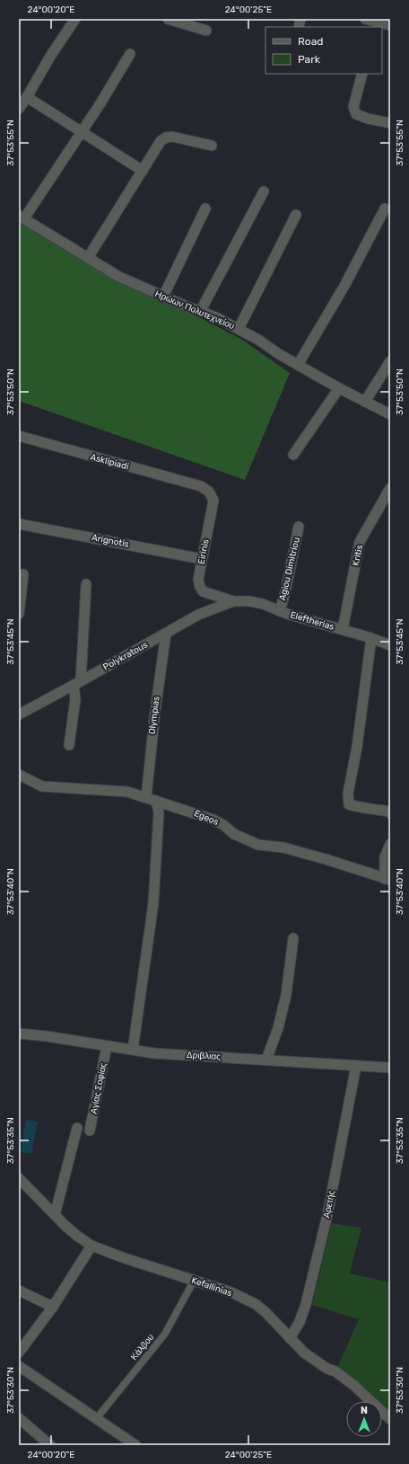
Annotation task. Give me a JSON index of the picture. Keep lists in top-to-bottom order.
{
  "streets": {
    "street": [
      "Ηρώων Πολυτεχνείου",
      "Asklipiadi",
      "Arignotis",
      "Eirinis",
      "Kritis",
      "Agiou Dimitriou",
      "Eleftherias",
      "Polykratous",
      "Olympias",
      "Egeos",
      "Δριβλιας",
      "Αγίας Σοφίας",
      "Αρετής",
      "Kefallinias"
    ],
    "lane": ["Κάλβου"]
  },
  "crossings": [
    ["Asklipiadi", "Eirinis"],
    ["Arignotis", "Eirinis"],
    ["Eirinis", "Eleftherias"],
    ["Eirinis", "Polykratous"],
    ["Kritis", "Eleftherias"],
    ["Agiou Dimitriou", "Eleftherias"],
    ["Eleftherias", "Polykratous"],
    ["Polykratous", "Olympias"],
    ["Olympias", "Egeos"],
    ["Δριβλιας", "Αγίας Σοφίας"],
    ["Δριβλιας", "Αρετής"],
    ["Αρετής", "Kefallinias"],
    ["Kefallinias", "Κάλβου"]
  ],
  "legend": ["Road", "Park"],
  "north": "top",
  "coordinates": [
    "24°00'20\"E",
    "24°00'25\"E",
    "37°53'55\"N",
    "37°53'50\"N",
    "37°53'45\"N",
    "37°53'40\"N",
    "37°53'35\"N",
    "37°53'30\"N"
  ]
}
